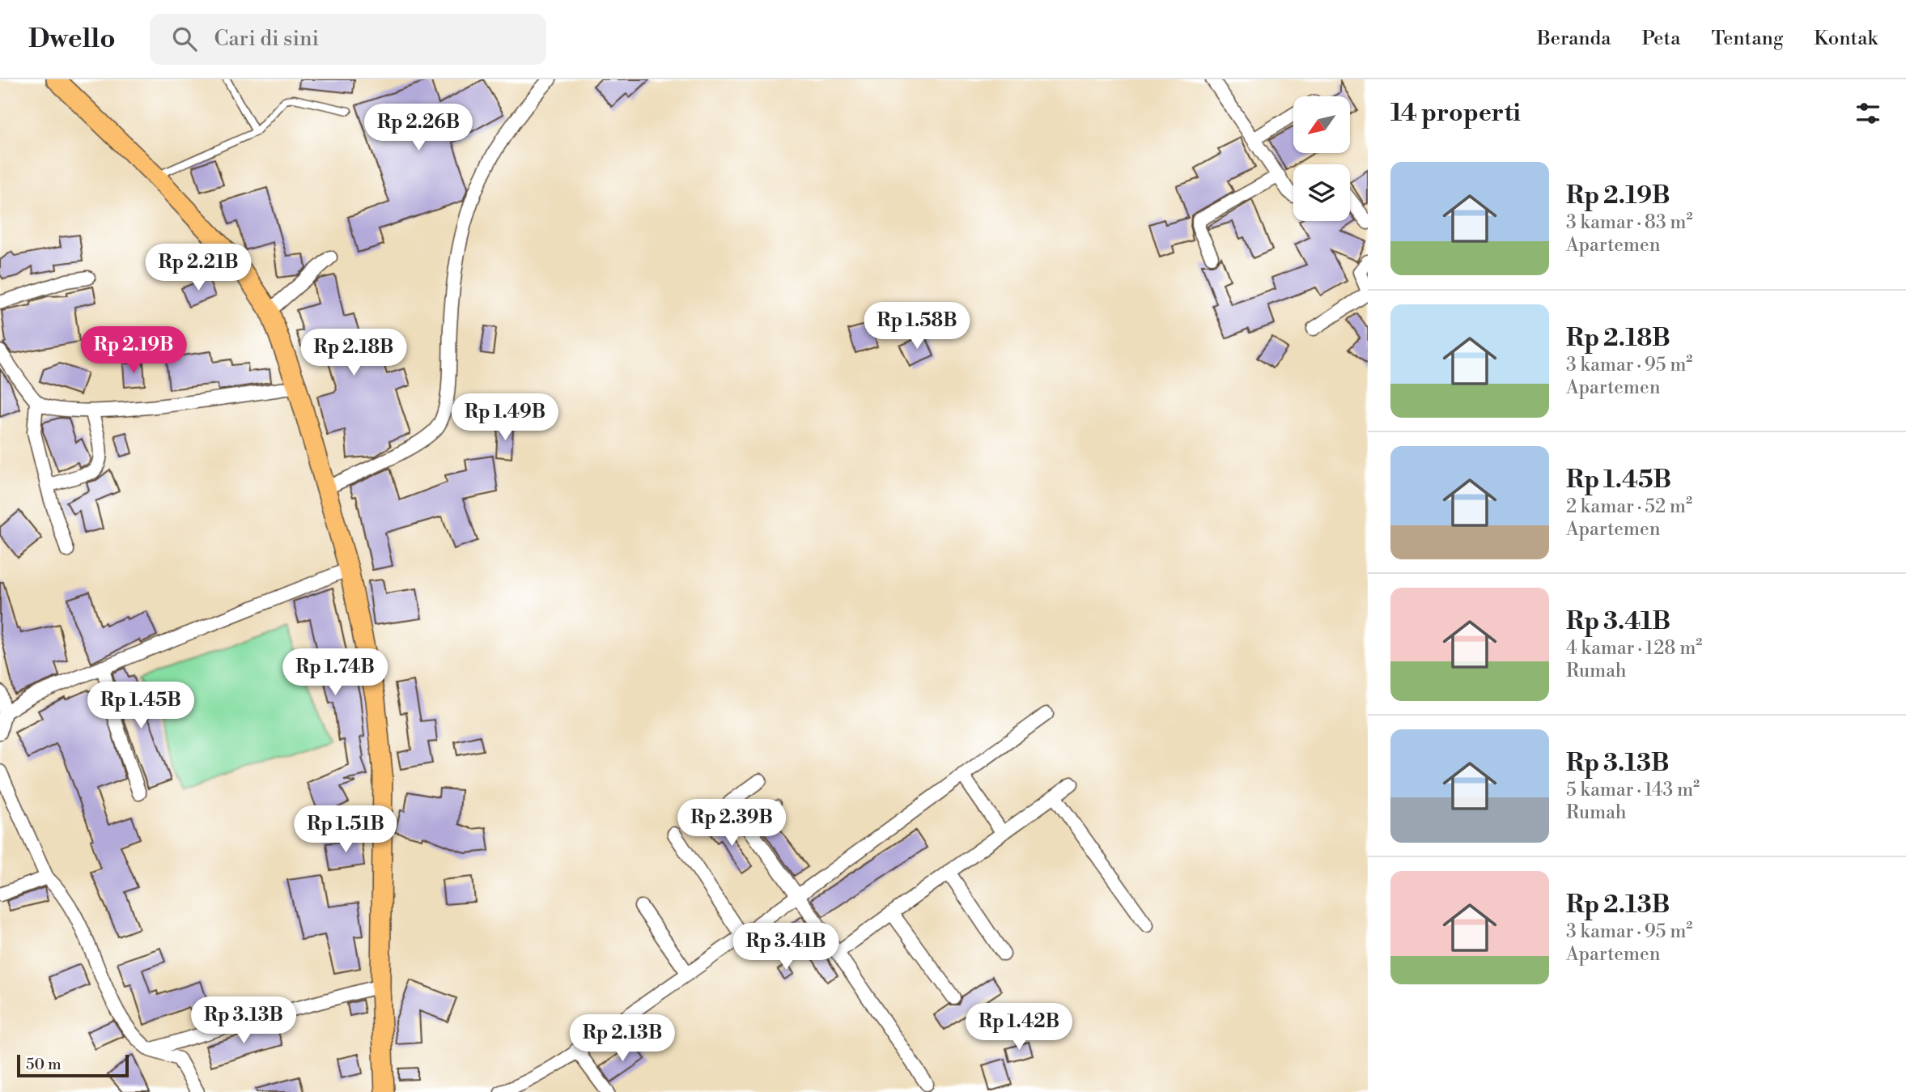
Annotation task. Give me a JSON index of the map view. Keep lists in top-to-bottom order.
{
  "scale_bar": "50 m",
  "north": "bottom left",
  "page": {
    "header": "Dwello",
    "search": "Cari di sini",
    "nav": [
      "Beranda",
      "Peta",
      "Tentang",
      "Kontak"
    ],
    "heading": "14 properti",
    "price": [
      "Rp 2.26B",
      "Rp 2.21B",
      "Rp 1.58B",
      "Rp 2.19B",
      "Rp 2.18B",
      "Rp 1.49B",
      "Rp 1.74B",
      "Rp 1.45B",
      "Rp 2.39B",
      "Rp 1.51B",
      "Rp 3.41B",
      "Rp 3.13B",
      "Rp 1.42B",
      "Rp 2.13B"
    ],
    "list": [
      {
        "name": "Rp 2.19B",
        "note": "3 kamar · 83 m² · Apartemen"
      },
      {
        "name": "Rp 2.18B",
        "note": "3 kamar · 95 m² · Apartemen"
      },
      {
        "name": "Rp 1.45B",
        "note": "2 kamar · 52 m² · Apartemen"
      },
      {
        "name": "Rp 3.41B",
        "note": "4 kamar · 128 m² · Rumah"
      },
      {
        "name": "Rp 3.13B",
        "note": "5 kamar · 143 m² · Rumah"
      },
      {
        "name": "Rp 2.13B",
        "note": "3 kamar · 95 m² · Apartemen"
      }
    ],
    "scale": "50 m"
  }
}
